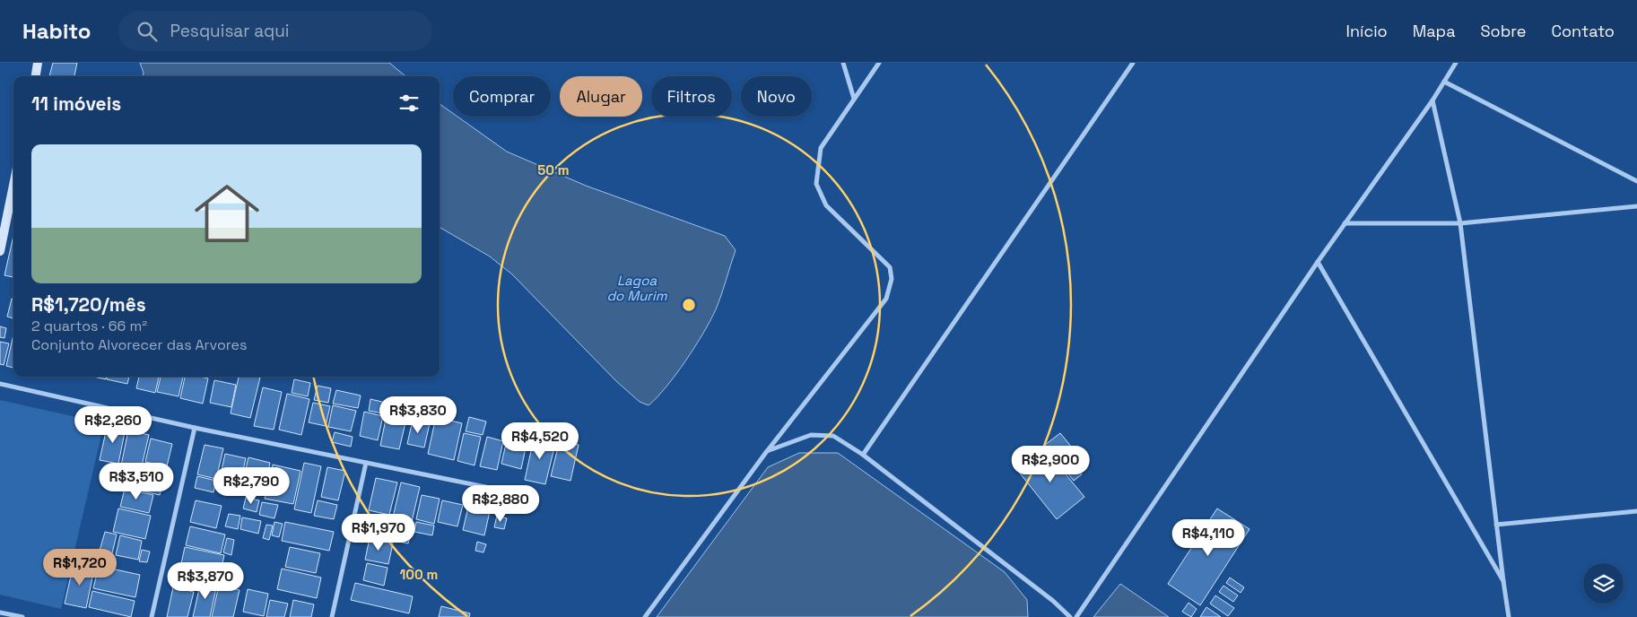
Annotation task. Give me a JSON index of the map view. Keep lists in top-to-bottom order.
{
  "water": ["Lagoa do Murim"],
  "page": {
    "header": "Habito",
    "search": "Pesquisar aqui",
    "nav": [
      "Início",
      "Mapa",
      "Sobre",
      "Contato"
    ],
    "chip": [
      "Comprar",
      "Alugar",
      "Filtros",
      "Novo"
    ],
    "heading": "11 imóveis",
    "list": [
      {
        "name": "R$1,720/mês",
        "note": "2 quartos · 66 m² · Conjunto Alvorecer das Arvores"
      }
    ],
    "price": [
      "R$3,830",
      "R$2,260",
      "R$4,520",
      "R$2,900",
      "R$3,510",
      "R$2,790",
      "R$2,880",
      "R$1,970",
      "R$4,110",
      "R$1,720",
      "R$3,870"
    ]
  },
  "rings": ["50 m", "100 m"]
}
